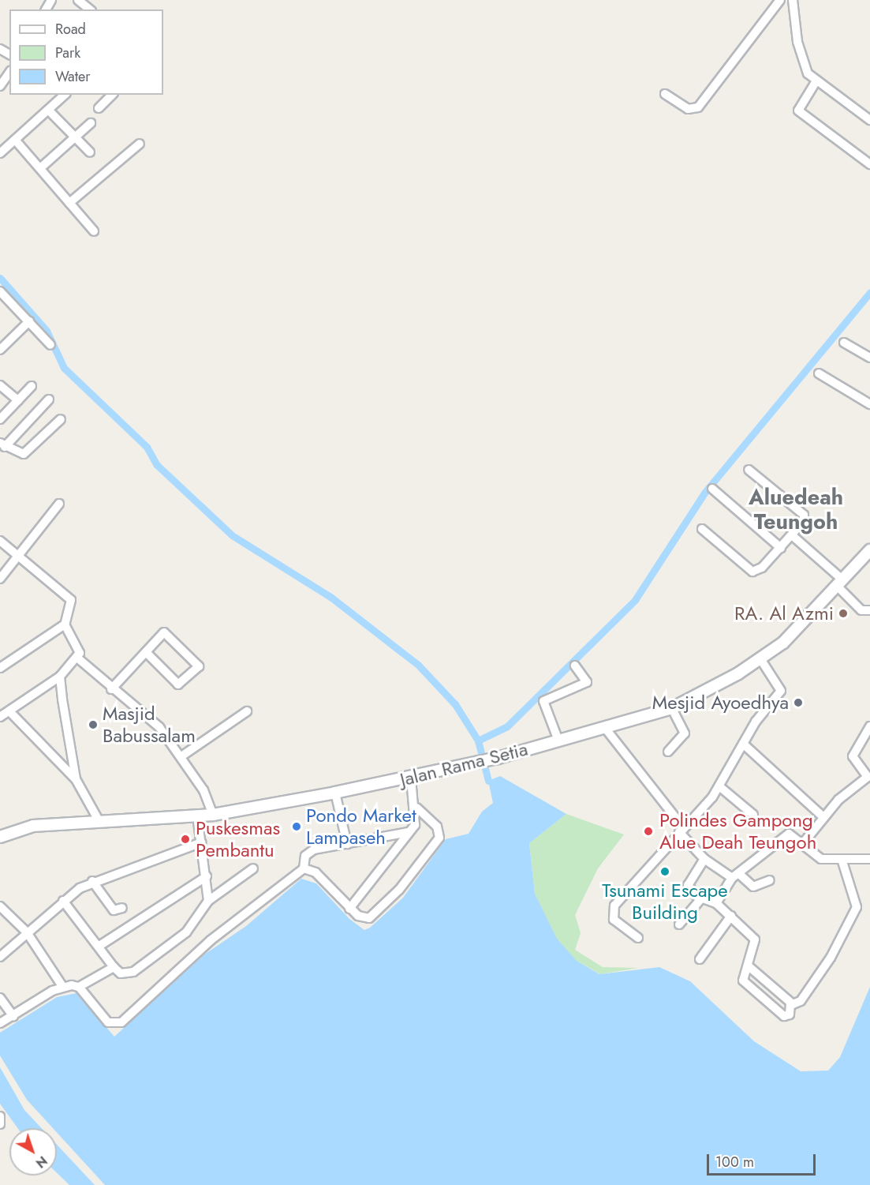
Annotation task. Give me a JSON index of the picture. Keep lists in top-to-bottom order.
{
  "streets": {
    "street": ["Jalan Rama Setia"]
  },
  "districts": ["Aluedeah Teungoh"],
  "places": [
    "RA. Al Azmi",
    "Mesjid Ayoedhya",
    "Masjid Babussalam",
    "Pondo Market Lampaseh",
    "Polindes Gampong Alue Deah Teungoh",
    "Puskesmas Pembantu",
    "Tsunami Escape Building"
  ],
  "legend": ["Road", "Park", "Water"],
  "scale_bar": "100 m",
  "north": "bottom right"
}
